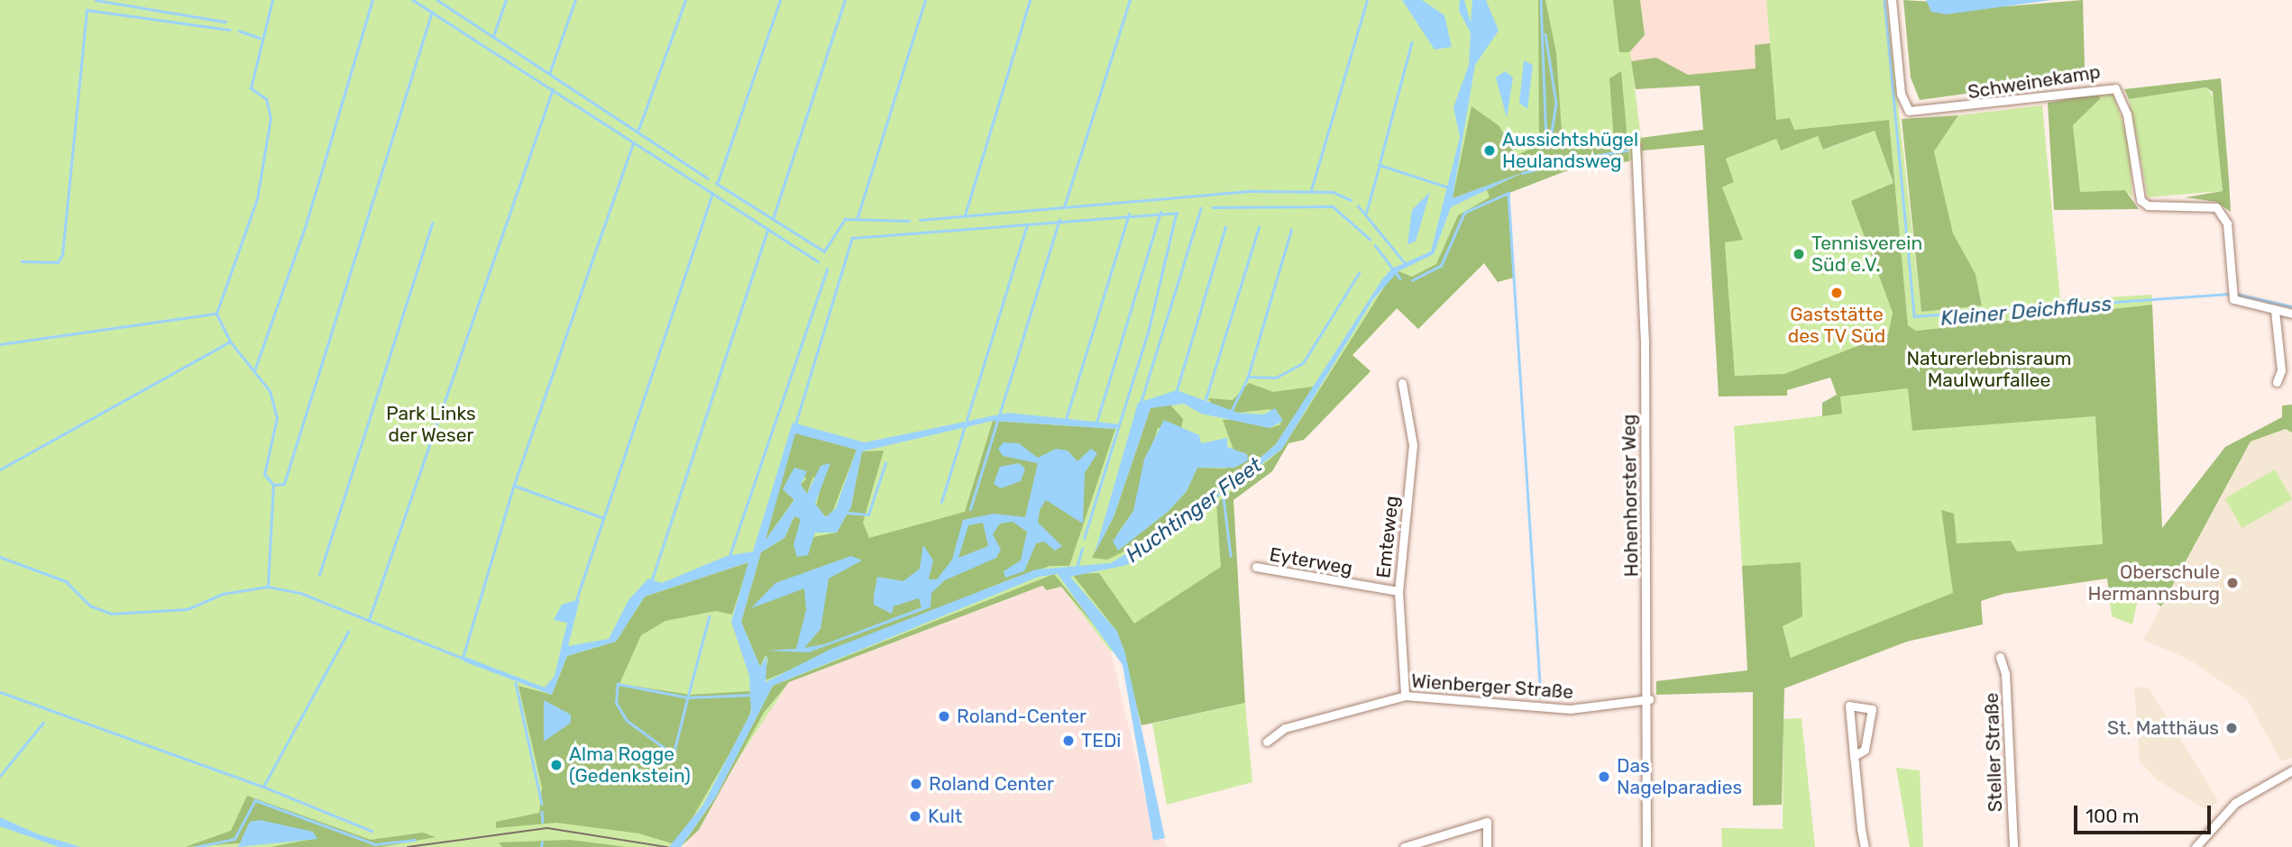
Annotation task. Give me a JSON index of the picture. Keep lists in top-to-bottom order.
{
  "streets": {
    "street": [
      "Schweinekamp",
      "Hohenhorster Weg",
      "Emteweg",
      "Eyterweg",
      "Wienberger Straße",
      "Steller Straße"
    ]
  },
  "crossings": [
    ["Hohenhorster Weg", "Wienberger Straße"],
    ["Emteweg", "Eyterweg"],
    ["Emteweg", "Wienberger Straße"]
  ],
  "water": ["Kleiner Deichfluss", "Huchtinger Fleet"],
  "parks": ["Naturerlebnisraum Maulwurfallee", "Park Links der Weser"],
  "places": [
    "Aussichtshügel Heulandsweg",
    "Tennisverein Süd e.V.",
    "Gaststätte des TV Süd",
    "Oberschule Hermannsburg",
    "Roland-Center",
    "St. Matthäus",
    "TEDi",
    "Alma Rogge (Gedenkstein)",
    "Das Nagelparadies",
    "Roland Center",
    "Kult"
  ],
  "scale_bar": "100 m"
}
